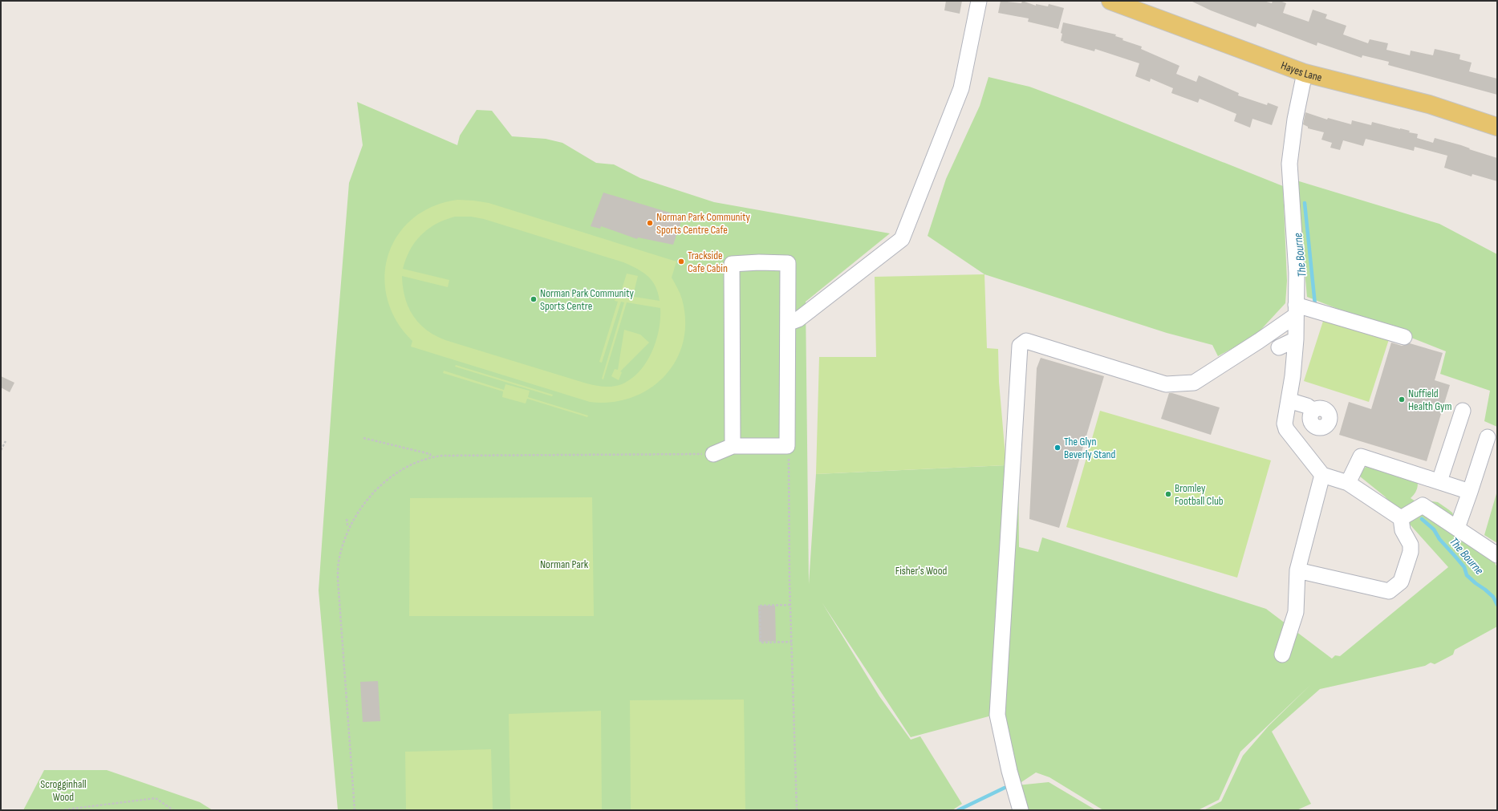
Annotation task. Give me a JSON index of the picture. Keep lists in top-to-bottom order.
{
  "streets": {
    "main road": ["Hayes Lane"]
  },
  "water": ["The Bourne"],
  "parks": ["Norman Park", "Fisher's Wood", "Scrogginhall Wood"],
  "places": [
    "Norman Park Community Sports Centre Cafe",
    "Trackside Cafe Cabin",
    "Norman Park Community Sports Centre",
    "Nuffield Health Gym",
    "The Glyn Beverly Stand",
    "Bromley Football Club"
  ]
}
